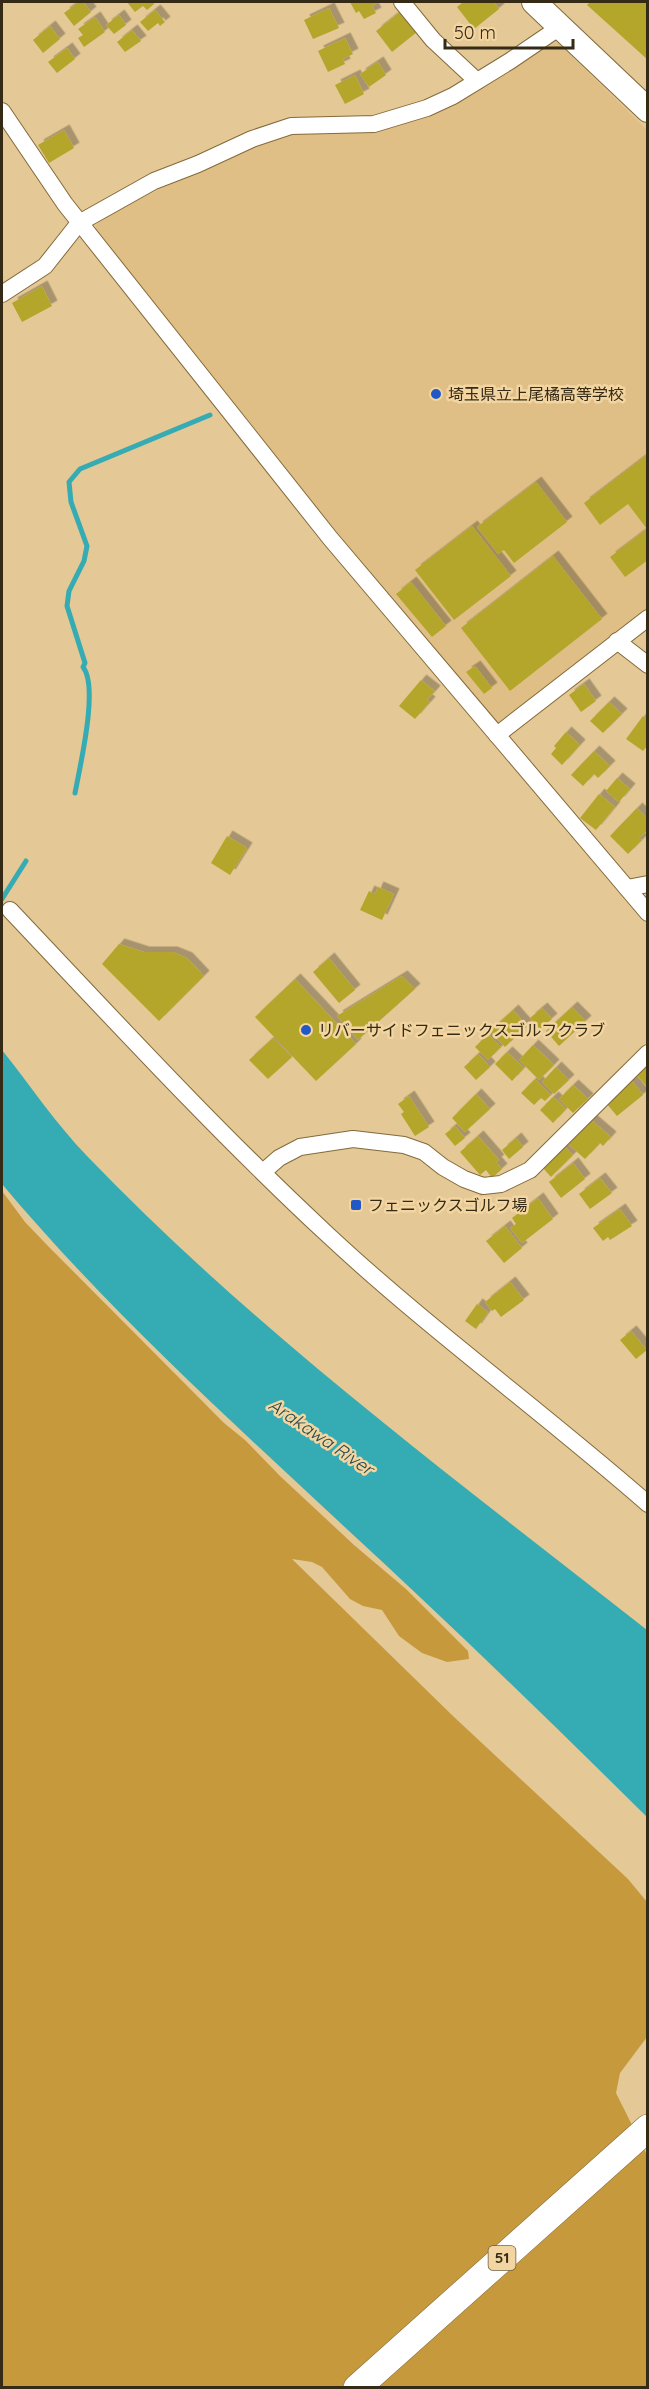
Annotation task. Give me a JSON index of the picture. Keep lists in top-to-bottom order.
{
  "streets": {
    "main road": ["51"]
  },
  "water": ["Arakawa River"],
  "places": {
    "other": ["埼玉県立上尾橘高等学校", "リバーサイドフェニックスゴルフクラブ"],
    "transit": ["フェニックスゴルフ場"]
  },
  "scale_bar": "50 m"
}
